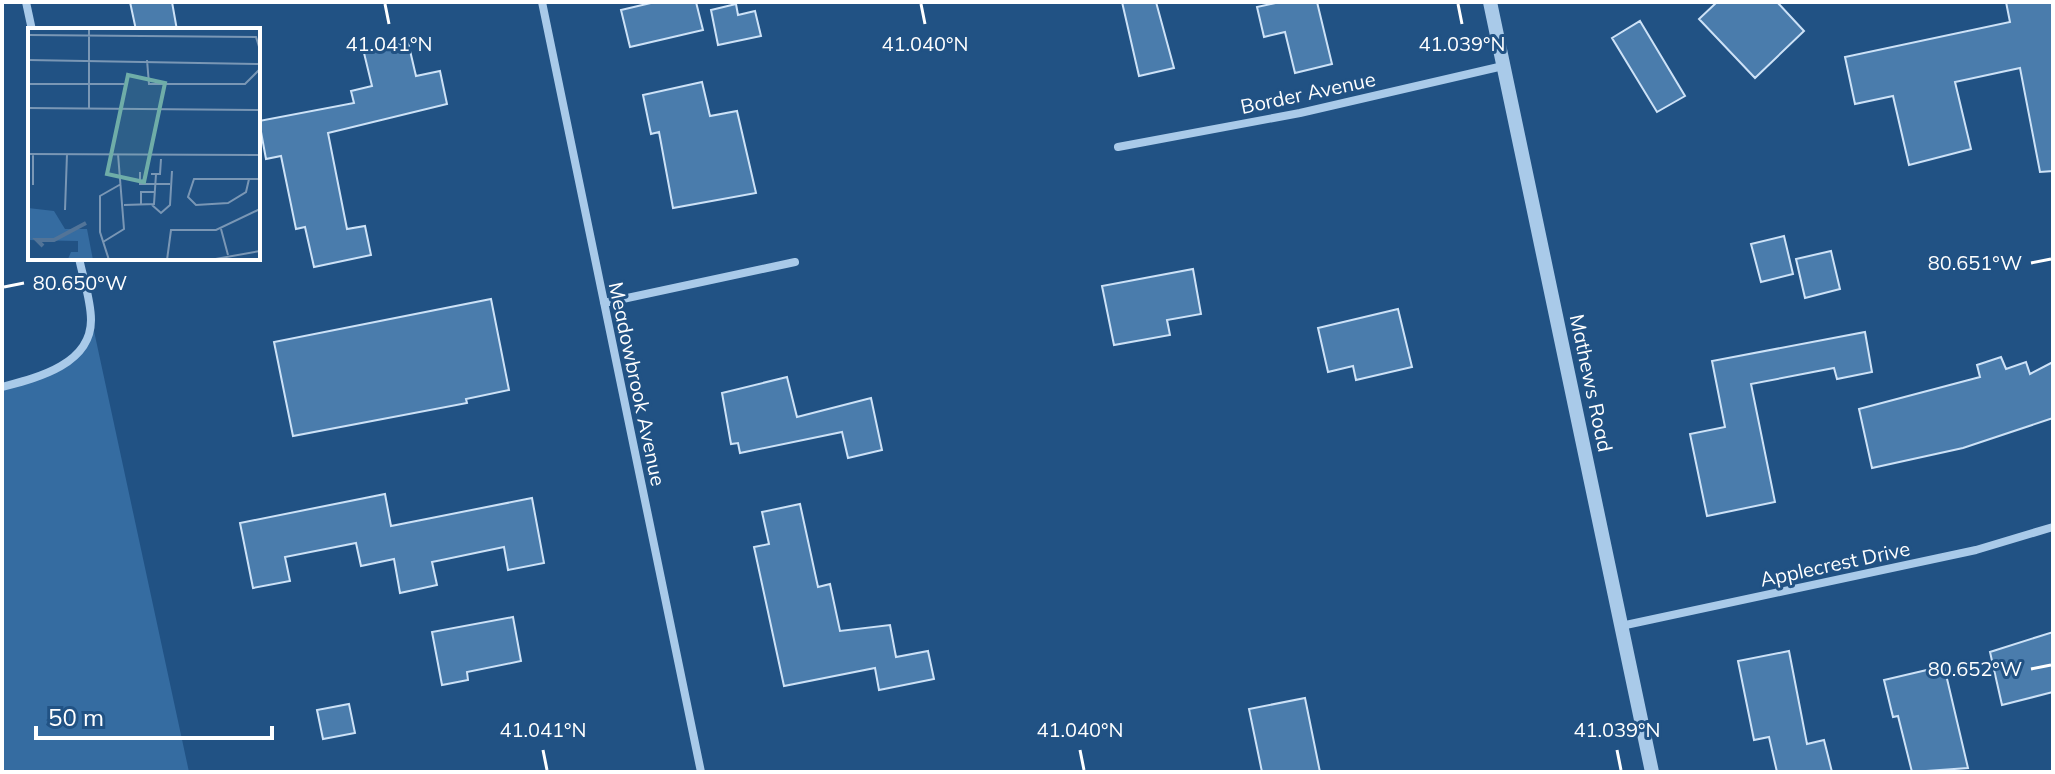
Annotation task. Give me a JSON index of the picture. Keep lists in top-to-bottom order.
{
  "streets": {
    "street": [
      "Border Avenue",
      "Mathews Road",
      "Meadowbrook Avenue",
      "Applecrest Drive"
    ]
  },
  "crossings": [
    ["Border Avenue", "Mathews Road"],
    ["Mathews Road", "Applecrest Drive"]
  ],
  "scale_bar": "50 m",
  "coordinates": [
    "41.041°N",
    "41.040°N",
    "41.039°N",
    "80.651°W",
    "80.650°W",
    "80.652°W"
  ]
}
